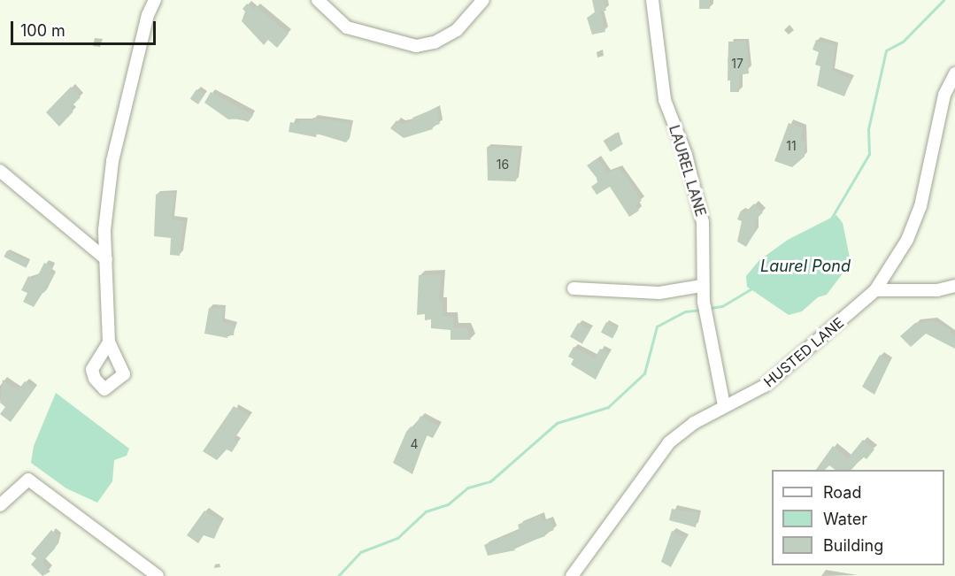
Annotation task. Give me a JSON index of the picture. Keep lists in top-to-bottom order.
{
  "streets": {
    "street": ["LAUREL LANE", "HUSTED LANE"]
  },
  "crossings": [
    ["LAUREL LANE", "HUSTED LANE"]
  ],
  "water": ["Laurel Pond"],
  "house_numbers": [
    "17",
    "11",
    "16",
    "4"
  ],
  "legend": ["Road", "Water", "Building"],
  "scale_bar": "100 m"
}
